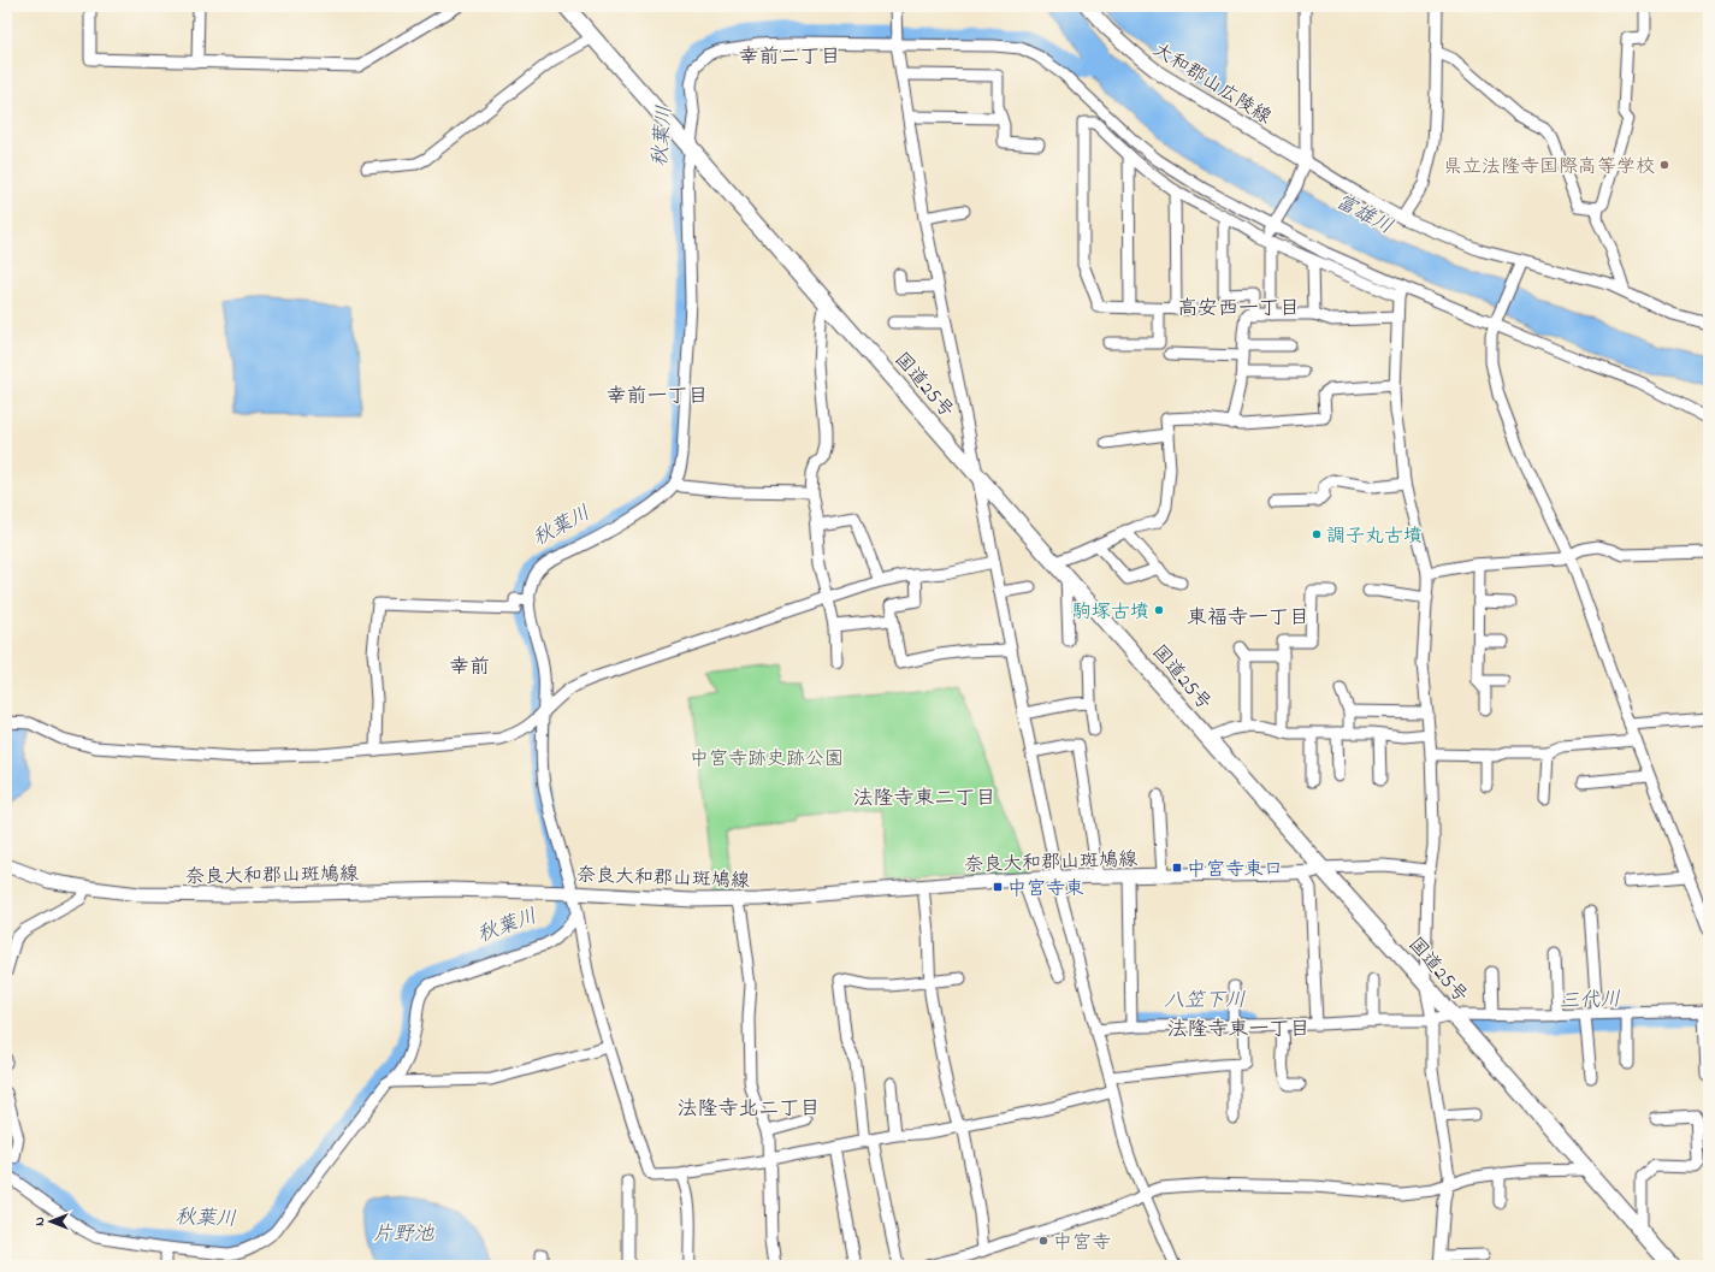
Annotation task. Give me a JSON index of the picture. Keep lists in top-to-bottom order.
{
  "streets": {
    "highway": ["国道25号"],
    "main road": ["大和郡山広陵線", "奈良大和郡山斑鳩線"]
  },
  "crossings": [
    ["国道25号", "奈良大和郡山斑鳩線"]
  ],
  "districts": [
    "幸前二丁目",
    "高安西一丁目",
    "幸前一丁目",
    "東福寺一丁目",
    "幸前",
    "法隆寺東二丁目",
    "法隆寺東一丁目",
    "法隆寺北二丁目"
  ],
  "water": [
    "秋葉川",
    "富雄川",
    "八笠下川",
    "三代川",
    "片野池"
  ],
  "parks": ["中宮寺跡史跡公園"],
  "places": {
    "other": [
      "県立法隆寺国際高等学校",
      "調子丸古墳",
      "駒塚古墳",
      "中宮寺"
    ],
    "transit": ["中宮寺東口", "中宮寺東"]
  },
  "north": "left"
}
